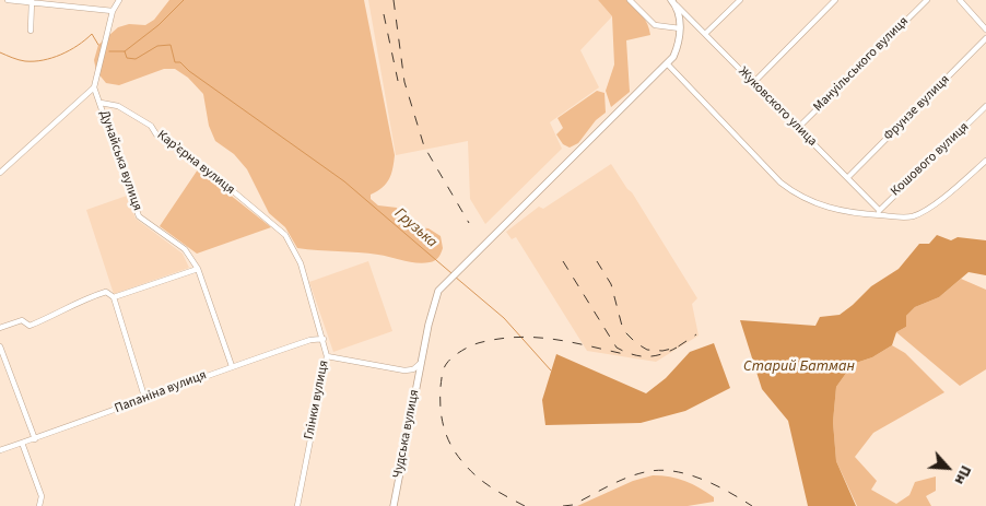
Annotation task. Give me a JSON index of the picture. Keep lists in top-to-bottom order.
{
  "streets": {
    "street": [
      "Мануільського вулиця",
      "Жуковского улица",
      "Фрунзе вулиця",
      "Кошового вулиця",
      "Дунайська вулиця",
      "Кар’єрна вулиця",
      "Папаніна вулиця",
      "Глінки вулиця",
      "Чудська вулиця"
    ]
  },
  "crossings": [
    ["Мануільського вулиця", "Жуковского улица"],
    ["Жуковского улица", "Фрунзе вулиця"],
    ["Жуковского улица", "Кошового вулиця"],
    ["Дунайська вулиця", "Кар’єрна вулиця"],
    ["Дунайська вулиця", "Папаніна вулиця"],
    ["Кар’єрна вулиця", "Глінки вулиця"],
    ["Папаніна вулиця", "Глінки вулиця"]
  ],
  "water": ["Грузька", "Старий Батман"],
  "north": "bottom right"
}
